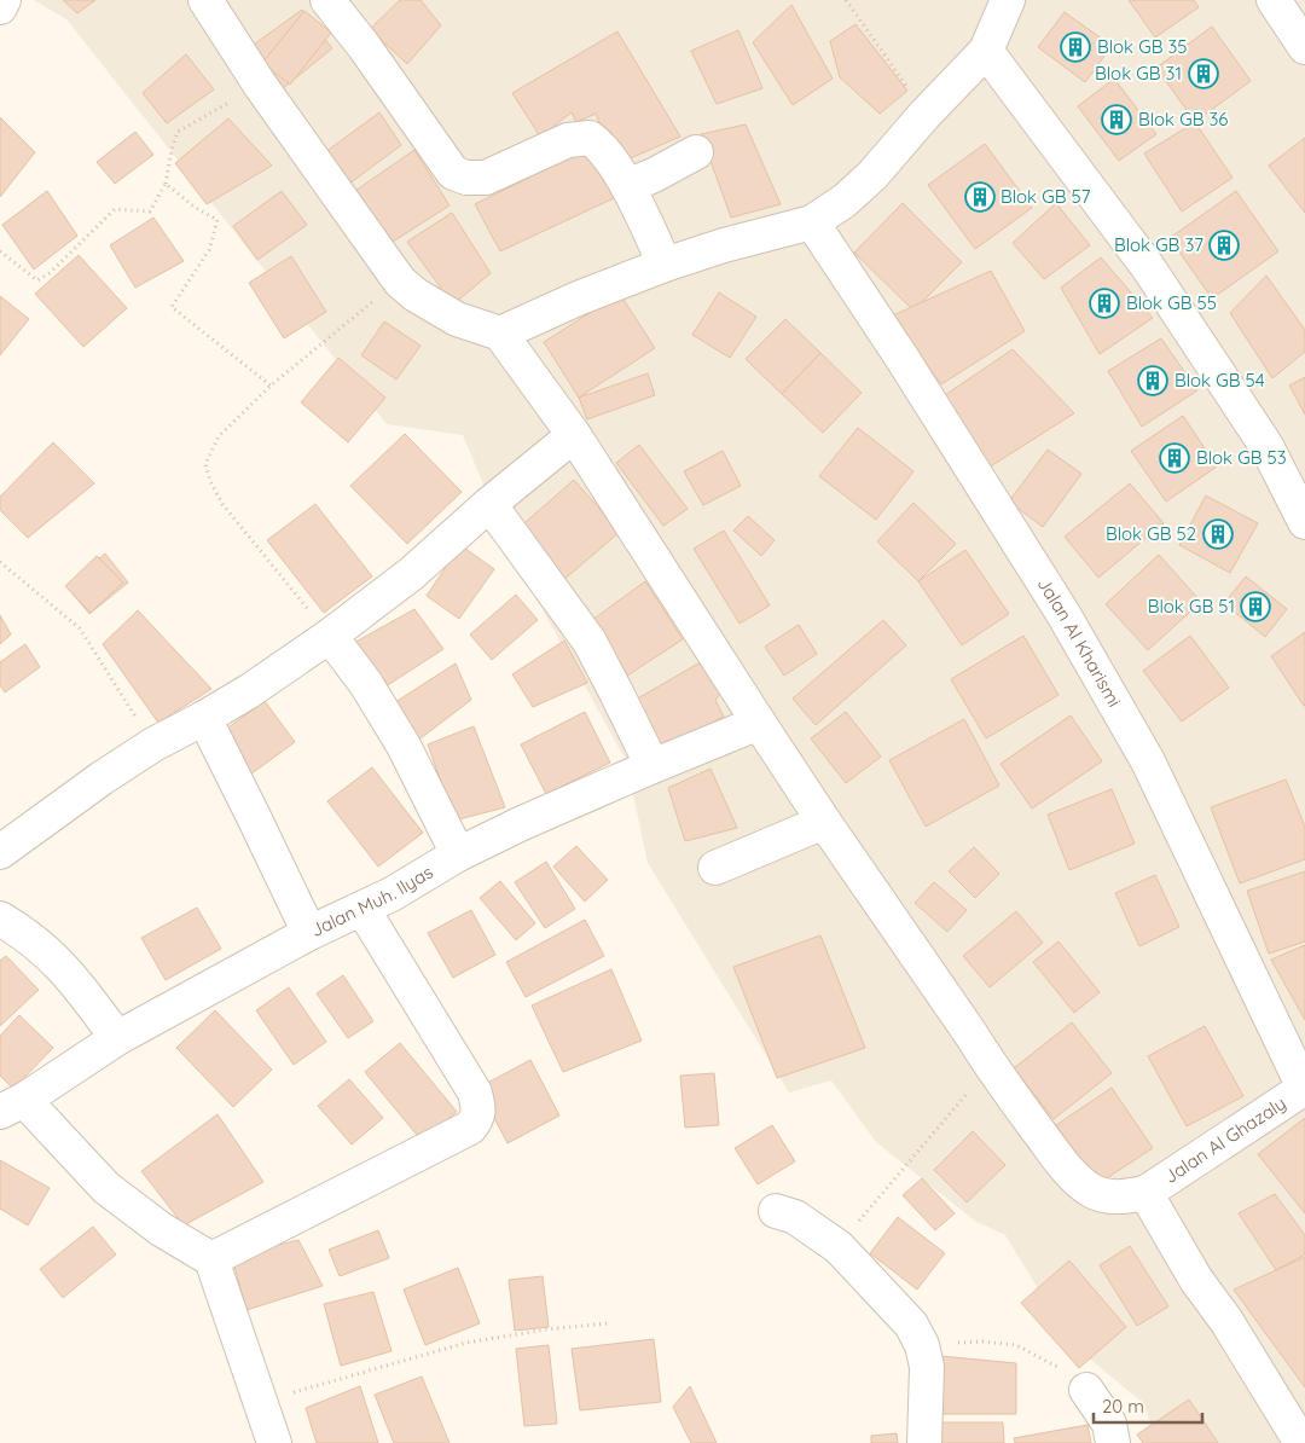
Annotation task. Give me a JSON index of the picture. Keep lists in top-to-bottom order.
{
  "streets": {
    "street": ["Jalan Al Kharismi", "Jalan Muh. Ilyas", "Jalan Al Ghazaly"]
  },
  "crossings": [
    ["Jalan Al Kharismi", "Jalan Al Ghazaly"]
  ],
  "places": {
    "building": [
      "Blok GB 35",
      "Blok GB 31",
      "Blok GB 36",
      "Blok GB 57",
      "Blok GB 37",
      "Blok GB 55",
      "Blok GB 54",
      "Blok GB 53",
      "Blok GB 52",
      "Blok GB 51"
    ]
  },
  "scale_bar": "20 m"
}
